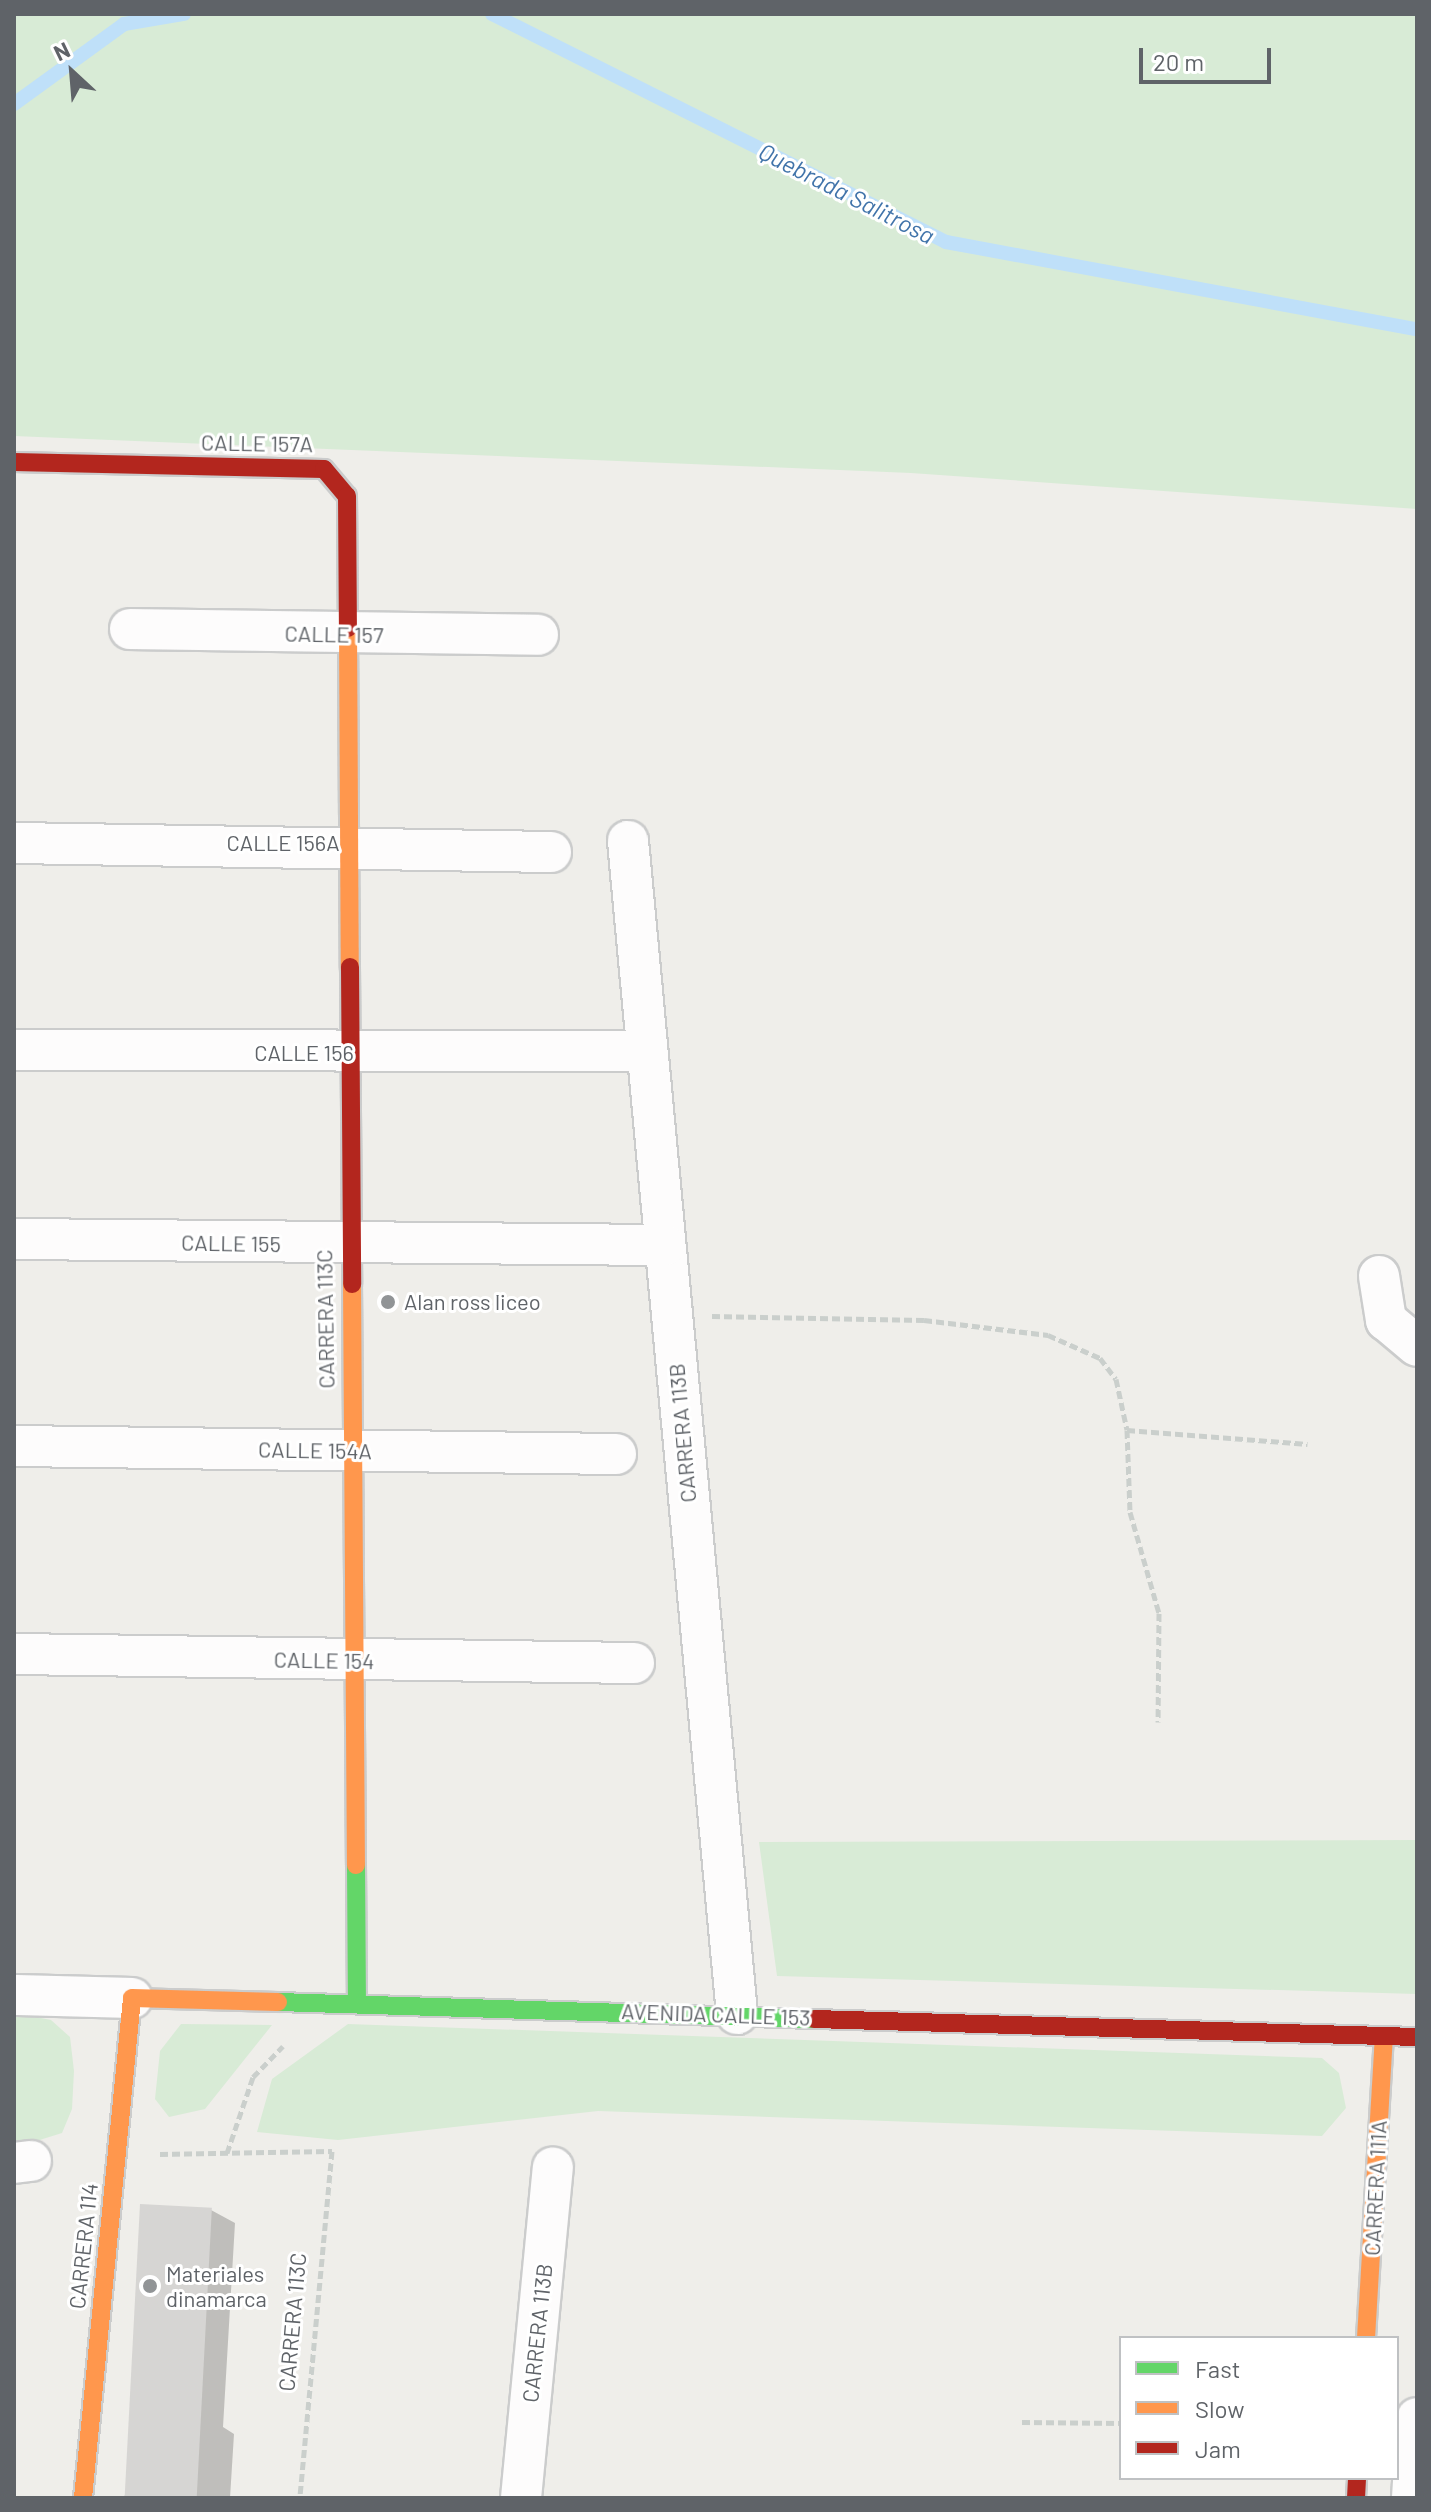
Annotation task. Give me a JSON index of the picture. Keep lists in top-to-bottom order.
{
  "streets": {
    "street": [
      "CALLE 157A",
      "CALLE 157",
      "CALLE 156A",
      "CALLE 156",
      "CALLE 155",
      "CARRERA 113C",
      "CARRERA 113B",
      "CALLE 154A",
      "CALLE 154",
      "AVENIDA CALLE 153",
      "CARRERA 111A",
      "CARRERA 114"
    ]
  },
  "crossings": [
    ["CALLE 157A", "CALLE 157"],
    ["CALLE 157A", "CARRERA 113C"],
    ["CALLE 157", "CARRERA 113C"],
    ["CALLE 156A", "CARRERA 113C"],
    ["CALLE 156", "CARRERA 113C"],
    ["CALLE 156", "CARRERA 113B"],
    ["CALLE 155", "CARRERA 113C"],
    ["CALLE 155", "CARRERA 113B"],
    ["CARRERA 113C", "CALLE 154A"],
    ["CARRERA 113C", "CALLE 154"],
    ["CARRERA 113C", "AVENIDA CALLE 153"],
    ["CARRERA 113B", "AVENIDA CALLE 153"],
    ["AVENIDA CALLE 153", "CARRERA 111A"],
    ["AVENIDA CALLE 153", "CARRERA 114"]
  ],
  "water": ["Quebrada Salitrosa"],
  "places": ["Alan ross liceo", "Materiales dinamarca"],
  "legend": ["Fast", "Slow", "Jam"],
  "scale_bar": "20 m",
  "north": "top left"
}
